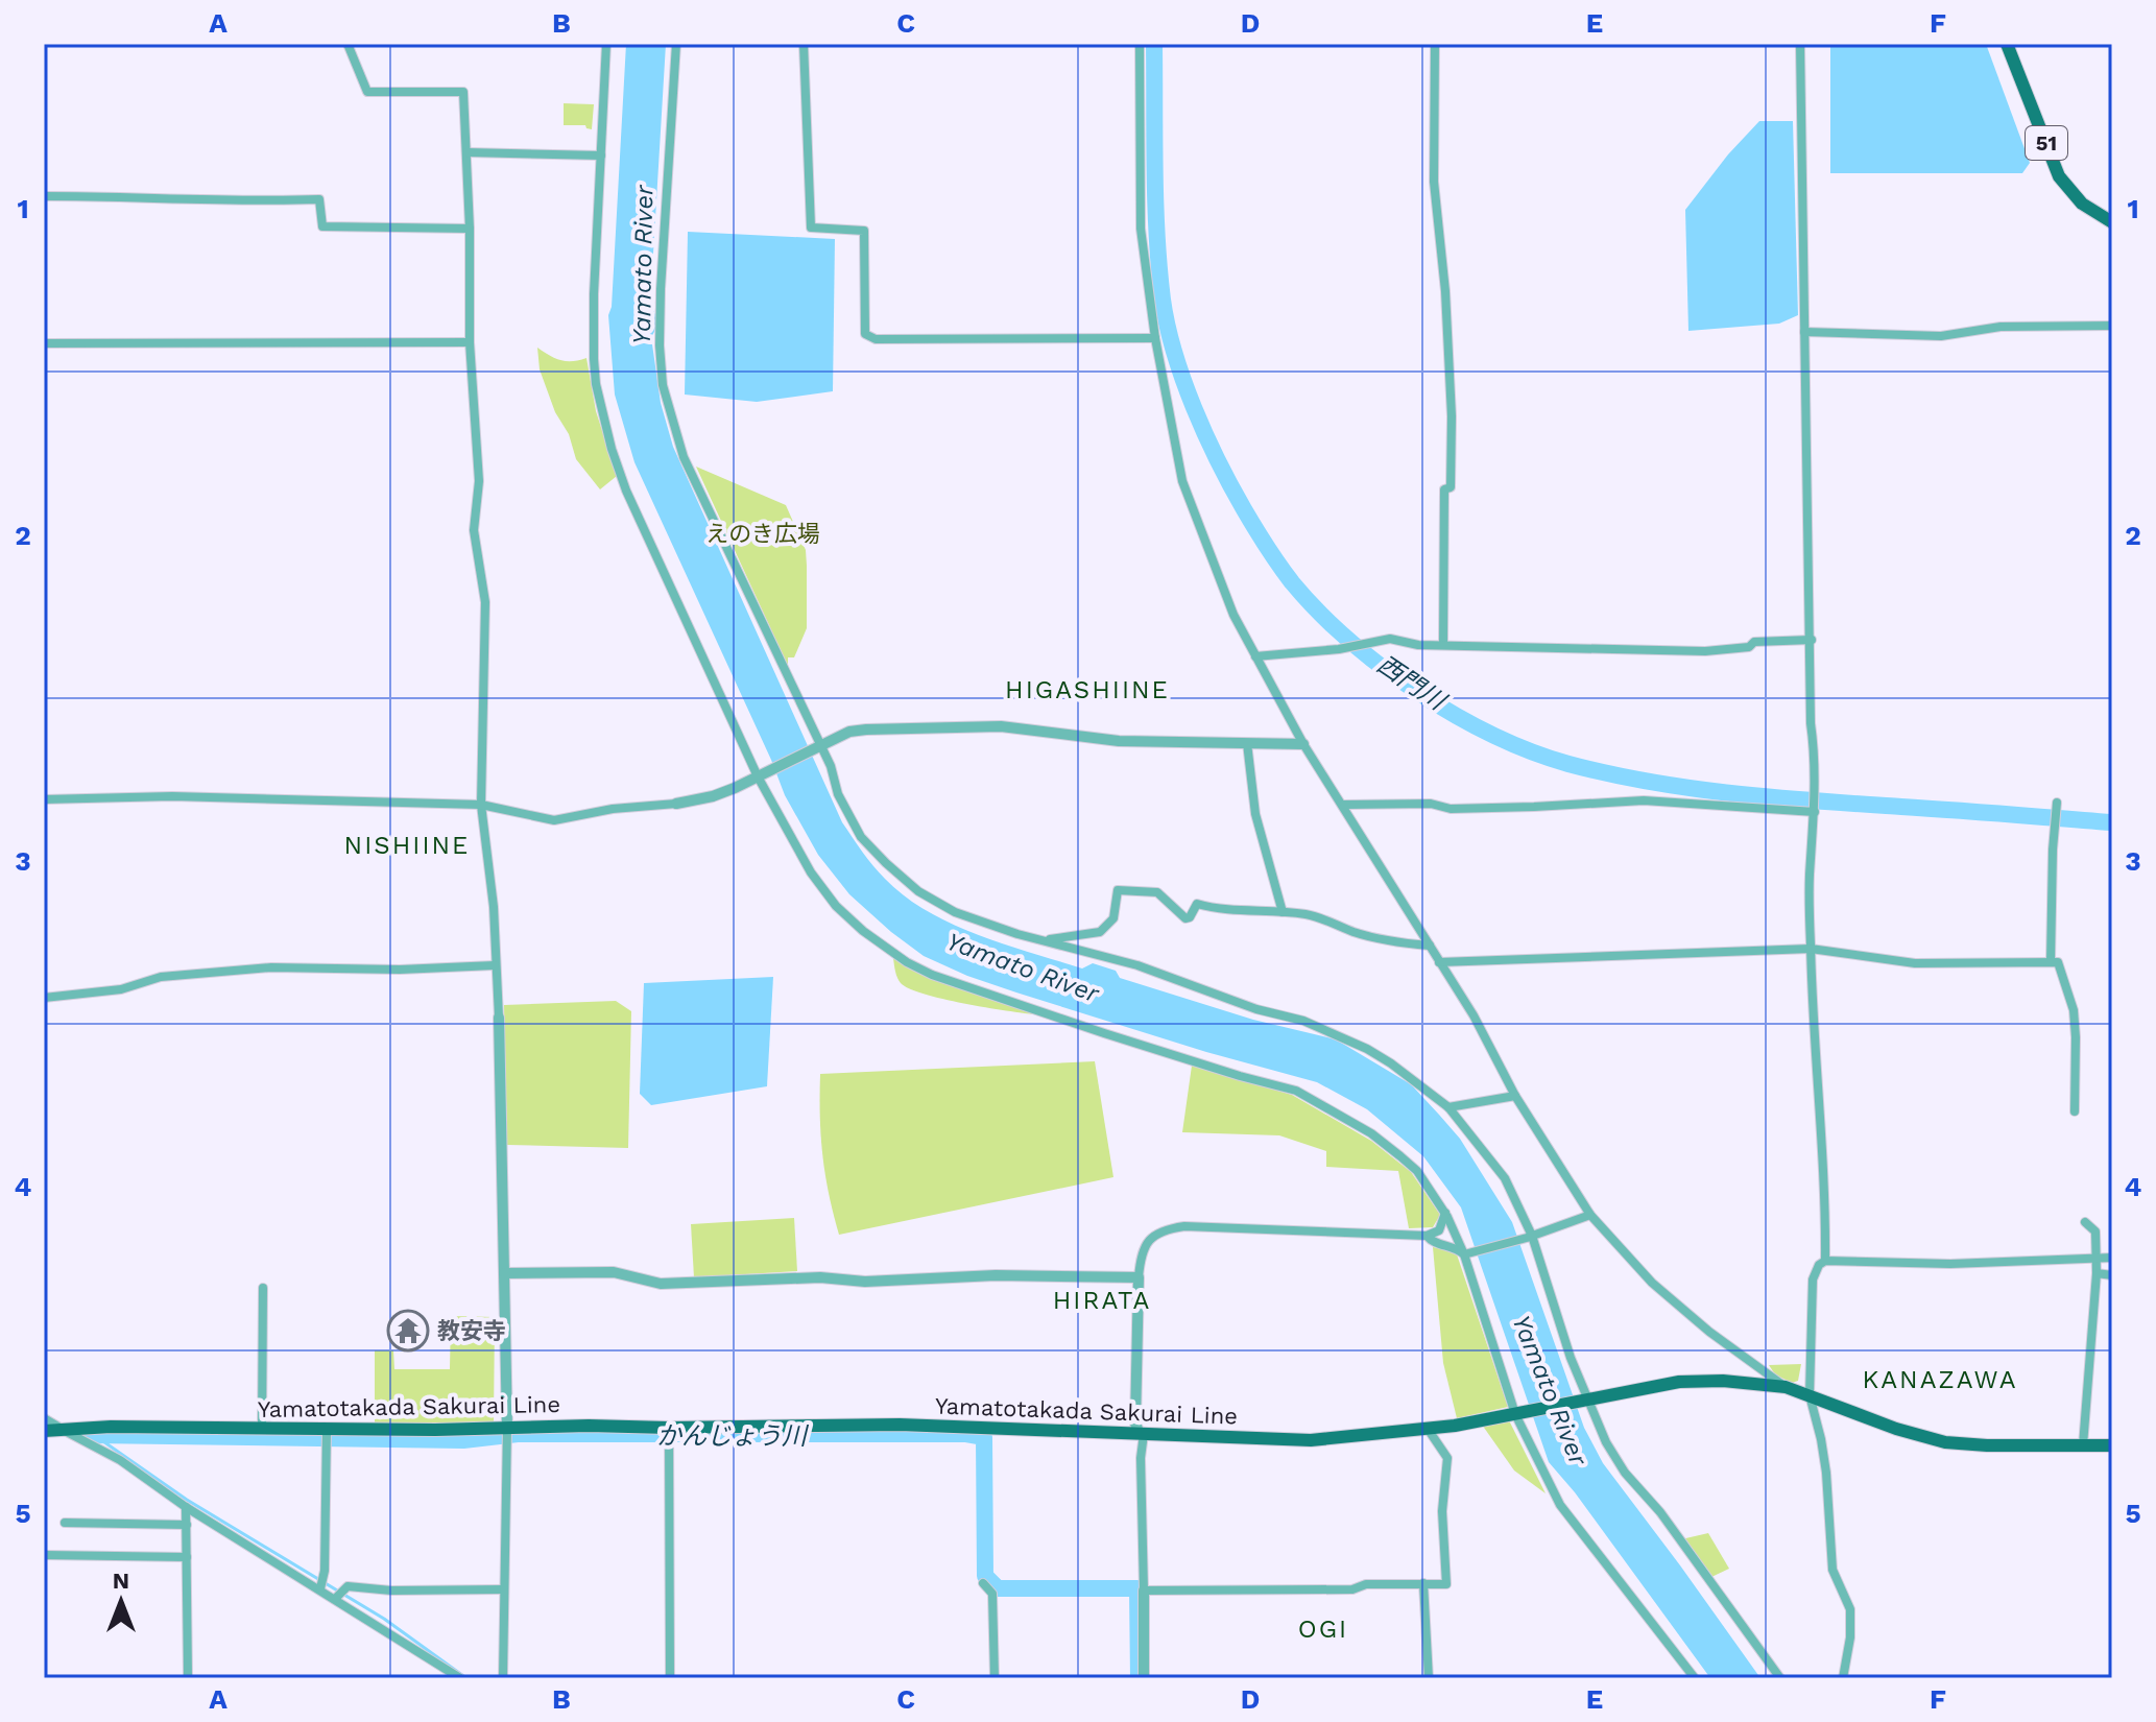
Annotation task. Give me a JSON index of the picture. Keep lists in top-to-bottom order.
{
  "streets": {
    "main road": ["51", "Yamatotakada Sakurai Line"]
  },
  "districts": [
    "HIGASHIINE",
    "NISHIINE",
    "HIRATA",
    "KANAZAWA",
    "OGI"
  ],
  "water": ["Yamato River", "西門川", "かんじょう川"],
  "parks": ["えのき広場"],
  "places": {
    "temple": ["教安寺"]
  },
  "north": "top",
  "grid": {
    "columns": [
      "A",
      "B",
      "C",
      "D",
      "E",
      "F"
    ],
    "rows": [
      "1",
      "2",
      "3",
      "4",
      "5"
    ]
  }
}
